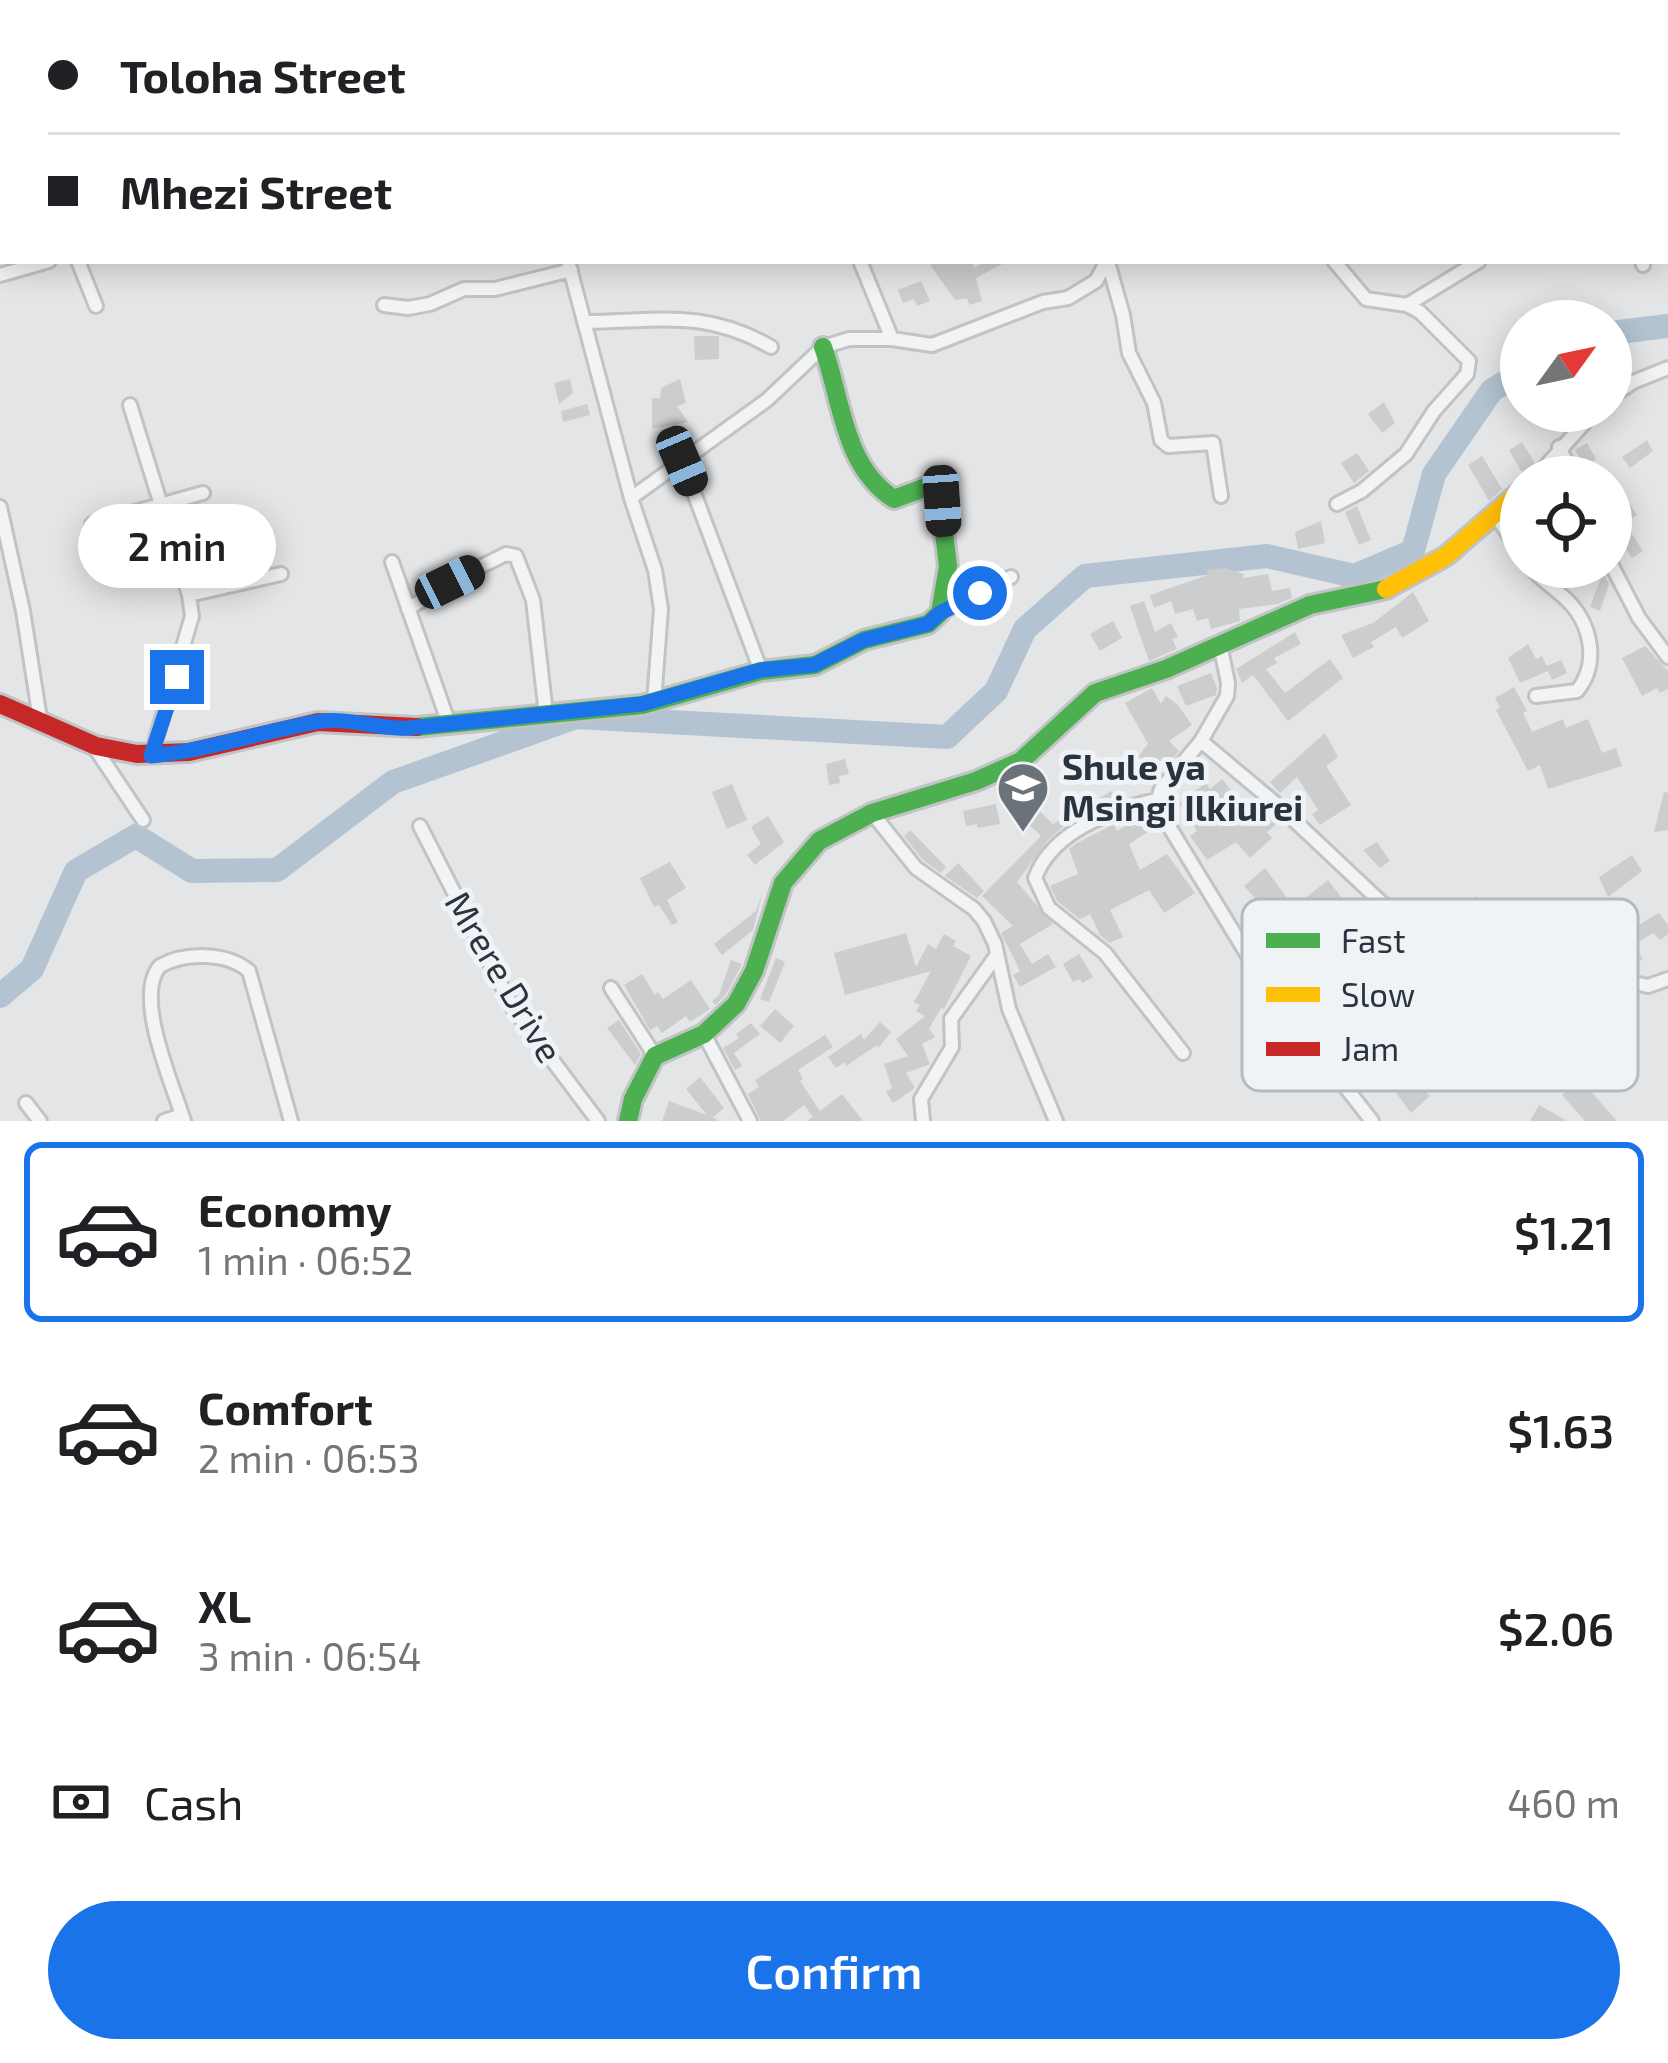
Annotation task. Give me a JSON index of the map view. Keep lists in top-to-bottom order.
{
  "streets": {
    "street": ["Mrere Drive"]
  },
  "places": {
    "school or university": ["Shule ya Msingi Ilkiurei"]
  },
  "legend": ["Fast", "Slow", "Jam"],
  "north": "top right",
  "page": {
    "banner": ["Toloha Street", "Mhezi Street"],
    "bubble": "2 min",
    "list": [
      {
        "name": "Economy",
        "note": "1 min · 06:52",
        "value": "$1.21"
      },
      {
        "name": "Comfort",
        "note": "2 min · 06:53",
        "value": "$1.63"
      },
      {
        "name": "XL",
        "note": "3 min · 06:54",
        "value": "$2.06"
      }
    ],
    "pay": ["Cash", "460 m"],
    "buttons": "Confirm"
  }
}
